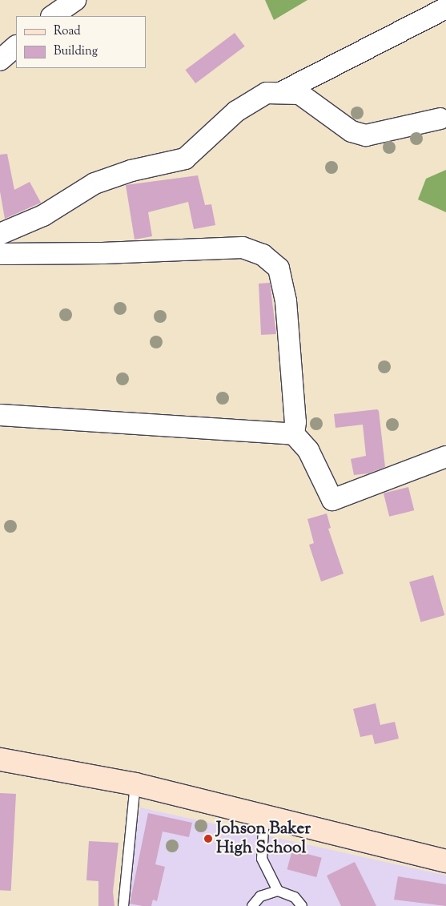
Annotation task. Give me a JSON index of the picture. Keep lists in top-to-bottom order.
{
  "places": ["Johson Baker High School"],
  "legend": ["Road", "Building"]
}
